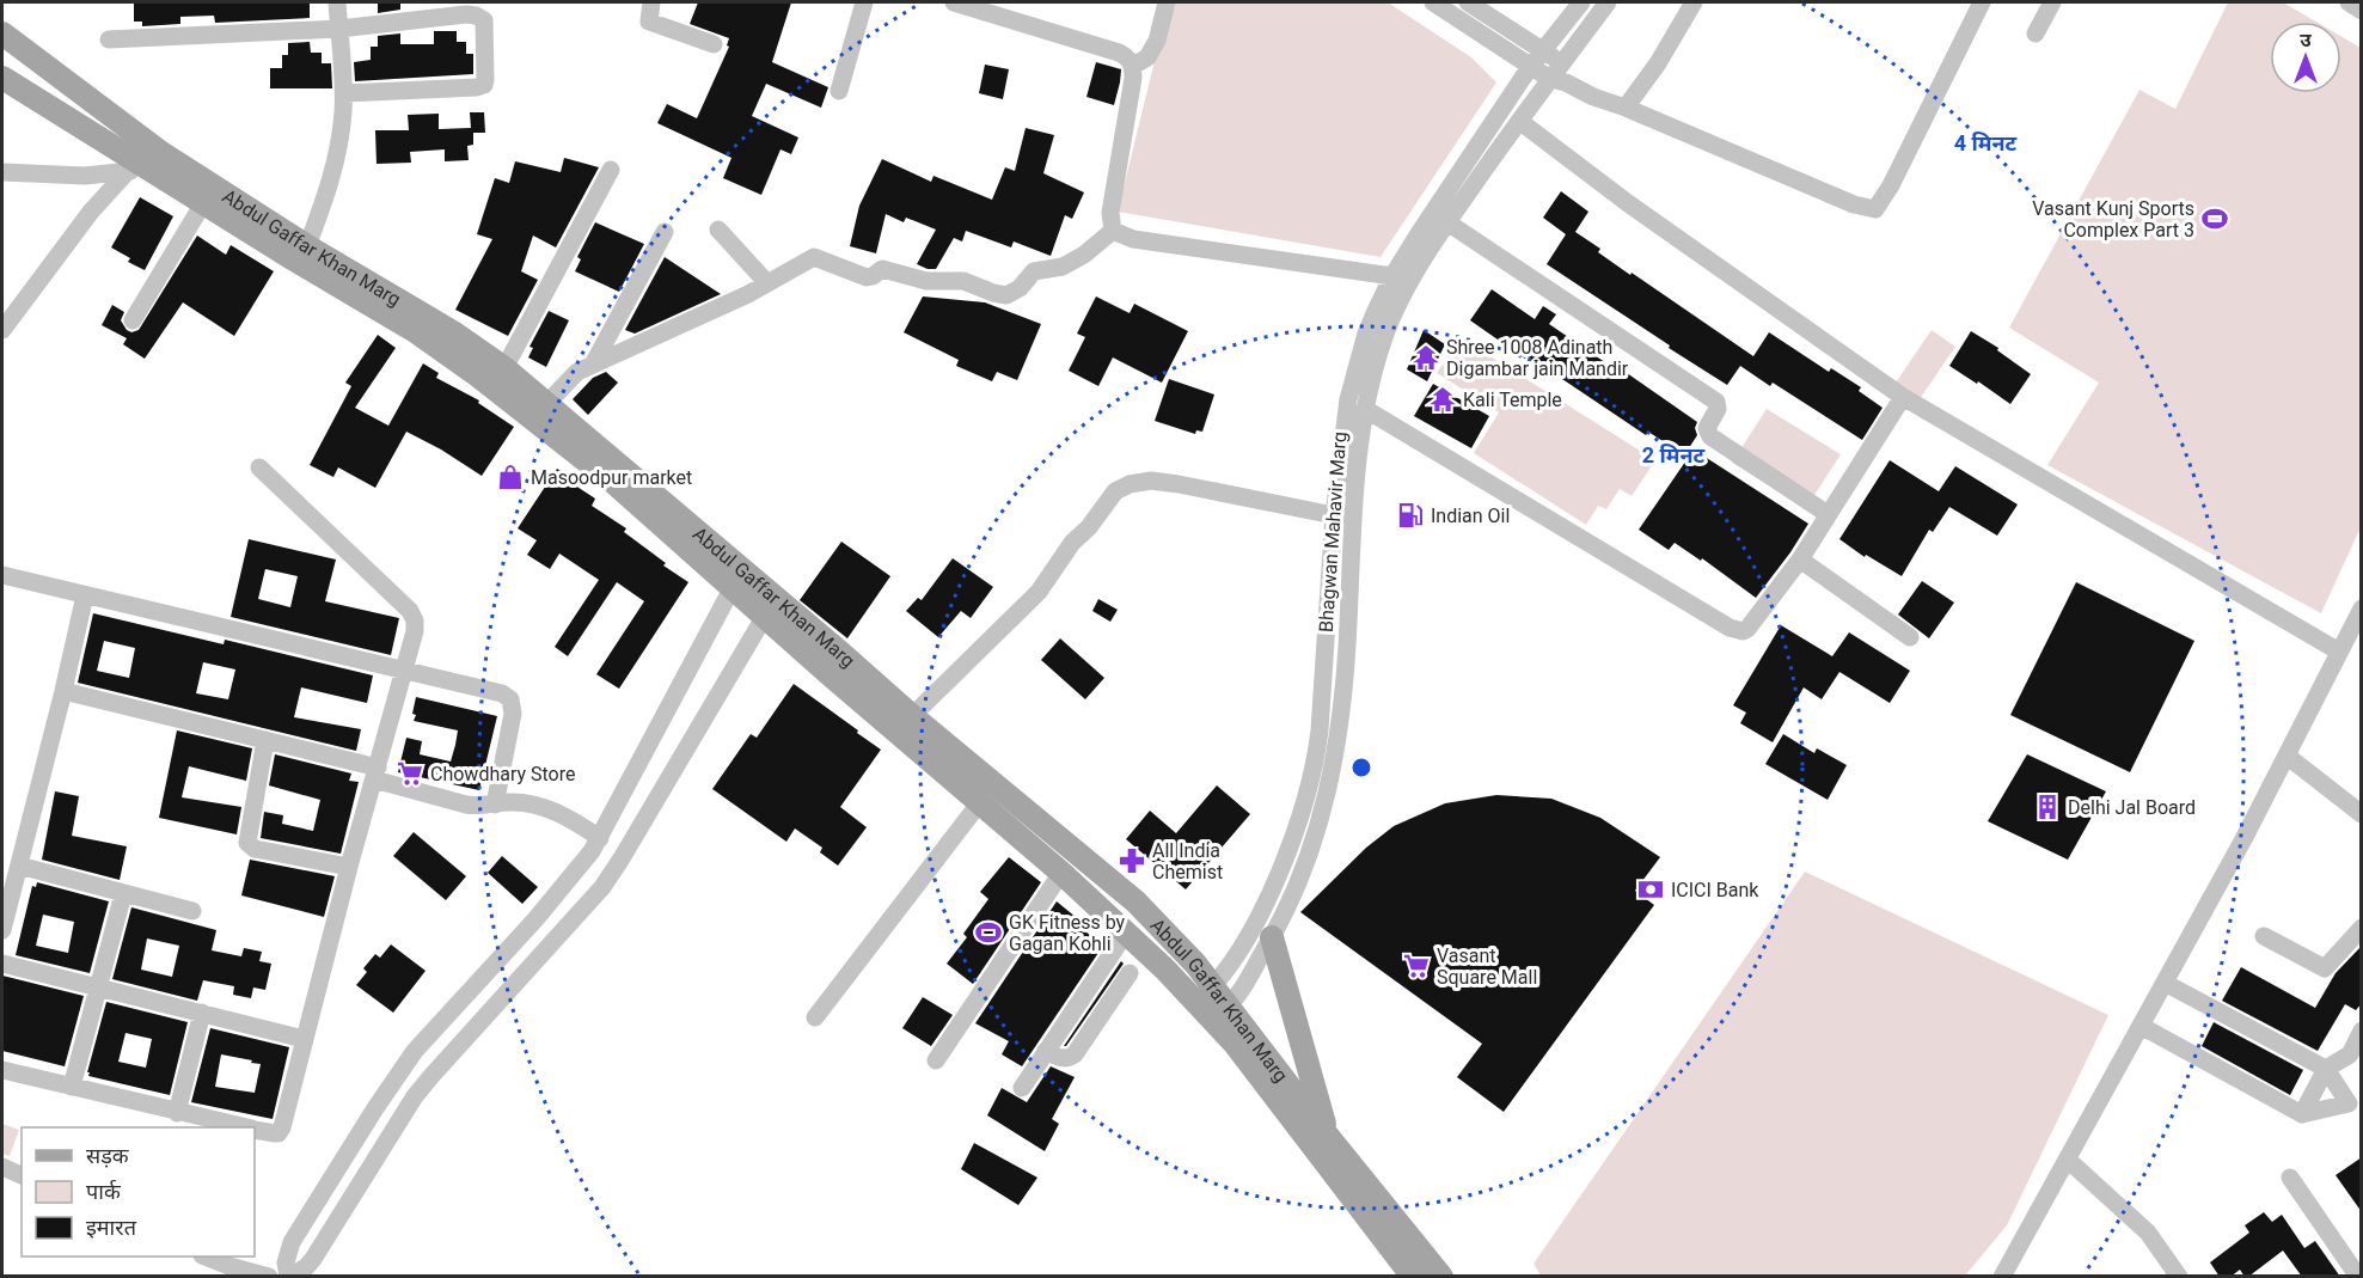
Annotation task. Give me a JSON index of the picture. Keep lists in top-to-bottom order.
{
  "streets": {
    "main road": ["Abdul Gaffar Khan Marg"],
    "street": ["Bhagwan Mahavir Marg"]
  },
  "crossings": [
    ["Abdul Gaffar Khan Marg", "Bhagwan Mahavir Marg"]
  ],
  "places": {
    "sports": ["Vasant Kunj Sports Complex Part 3", "GK Fitness by Gagan Kohli"],
    "temple": ["Shree 1008 Adinath Digambar jain Mandir", "Kali Temple"],
    "shop": ["Masoodpur market"],
    "fuel station": ["Indian Oil"],
    "supermarket": ["Chowdhary Store", "Vasant Square Mall"],
    "building": ["Delhi Jal Board"],
    "pharmacy": ["All India Chemist"],
    "bank": ["ICICI Bank"]
  },
  "legend": ["सड़क", "पार्क", "इमारत"],
  "north": "top",
  "rings": ["4 मिनट", "2 मिनट"]
}
